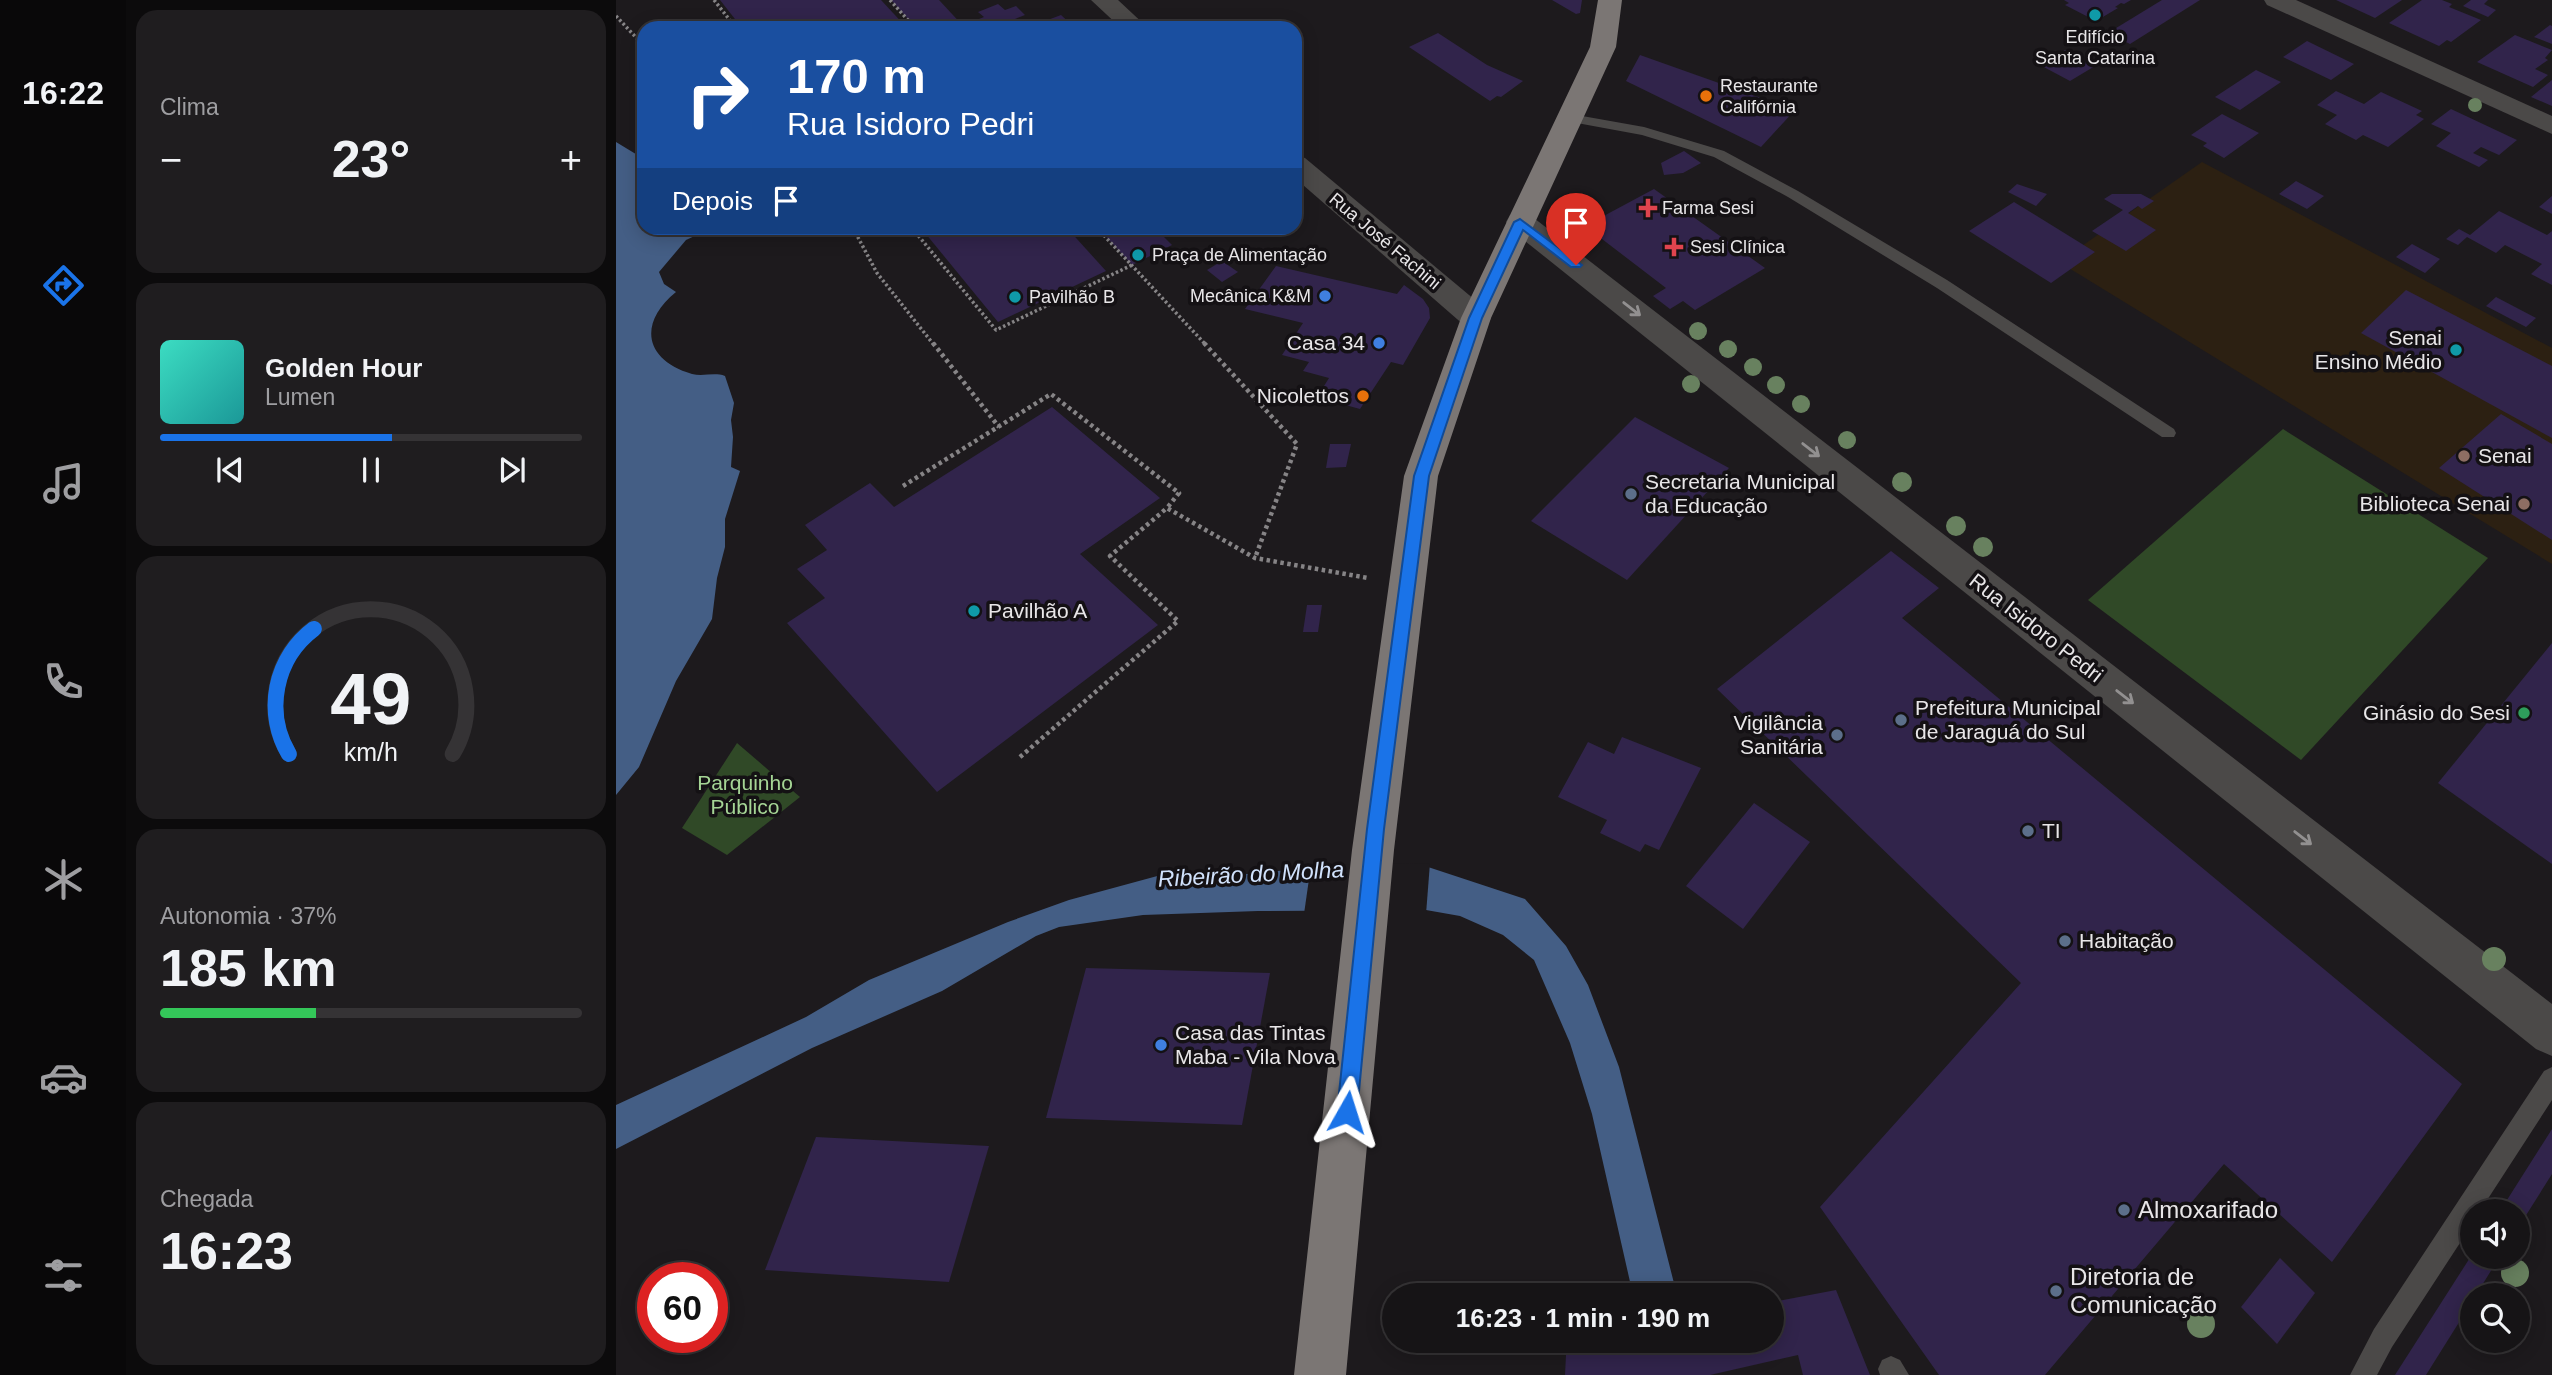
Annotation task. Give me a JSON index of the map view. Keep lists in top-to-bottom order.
{
  "streets": {
    "street": ["Rua José Fachini", "Rua Isidoro Pedri"]
  },
  "one_way": ["Rua Isidoro Pedri"],
  "water": ["Ribeirão do Molha"],
  "parks": ["Parquinho Público"],
  "places": {
    "other": [
      "Edifício Santa Catarina",
      "Restaurante Califórnia",
      "Praça de Alimentação",
      "Mecânica K&M",
      "Pavilhão B",
      "Casa 34",
      "Senai Ensino Médio",
      "Nicolettos",
      "Senai",
      "Secretaria Municipal da Educação",
      "Biblioteca Senai",
      "Pavilhão A",
      "Ginásio do Sesi",
      "Prefeitura Municipal de Jaraguá do Sul",
      "Vigilância Sanitária",
      "TI",
      "Habitação",
      "Casa das Tintas Maba - Vila Nova",
      "Almoxarifado",
      "Diretoria de Comunicação"
    ],
    "health": ["Farma Sesi", "Sesi Clínica"]
  },
  "page": {
    "tabs": "16:22",
    "tile": [
      "Clima",
      ["Autonomia · 37%", "185 km"],
      ["Chegada", "16:23"]
    ],
    "turn": ["170 m", "Rua Isidoro Pedri"],
    "heat": ["−", "23°", "+"],
    "then": "Depois",
    "song": ["Golden Hour", "Lumen"],
    "limit": "60",
    "trip": "16:23 · 1 min · 190 m",
    "gauge": ["49", "km/h"]
  }
}
